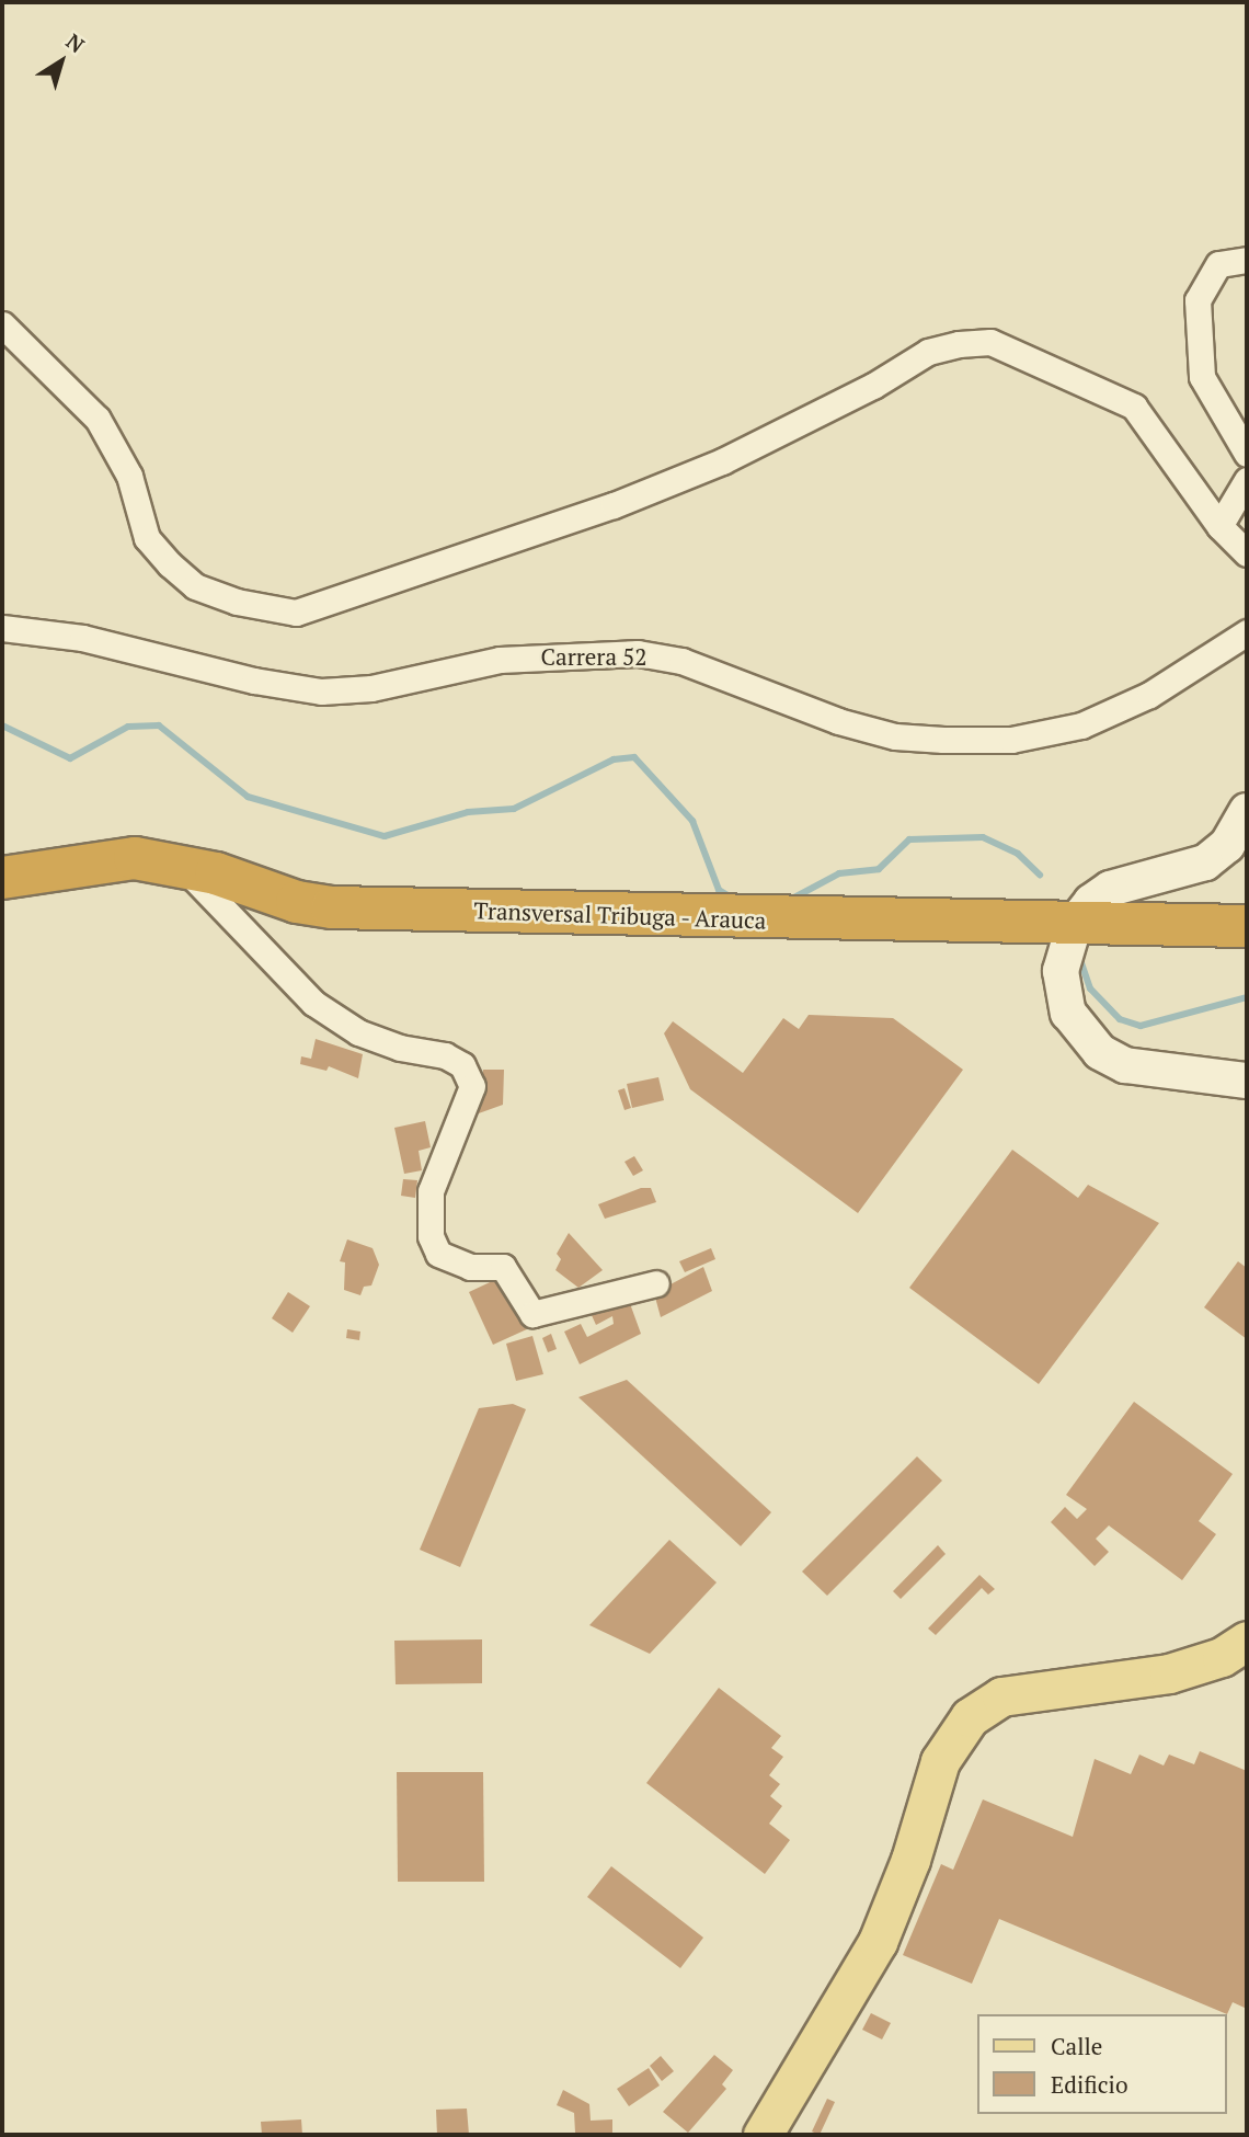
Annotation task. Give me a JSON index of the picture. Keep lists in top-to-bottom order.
{
  "streets": {
    "highway": ["Transversal Tribuga - Arauca"],
    "street": ["Carrera 52"]
  },
  "legend": ["Calle", "Edificio"],
  "north": "top right"
}
